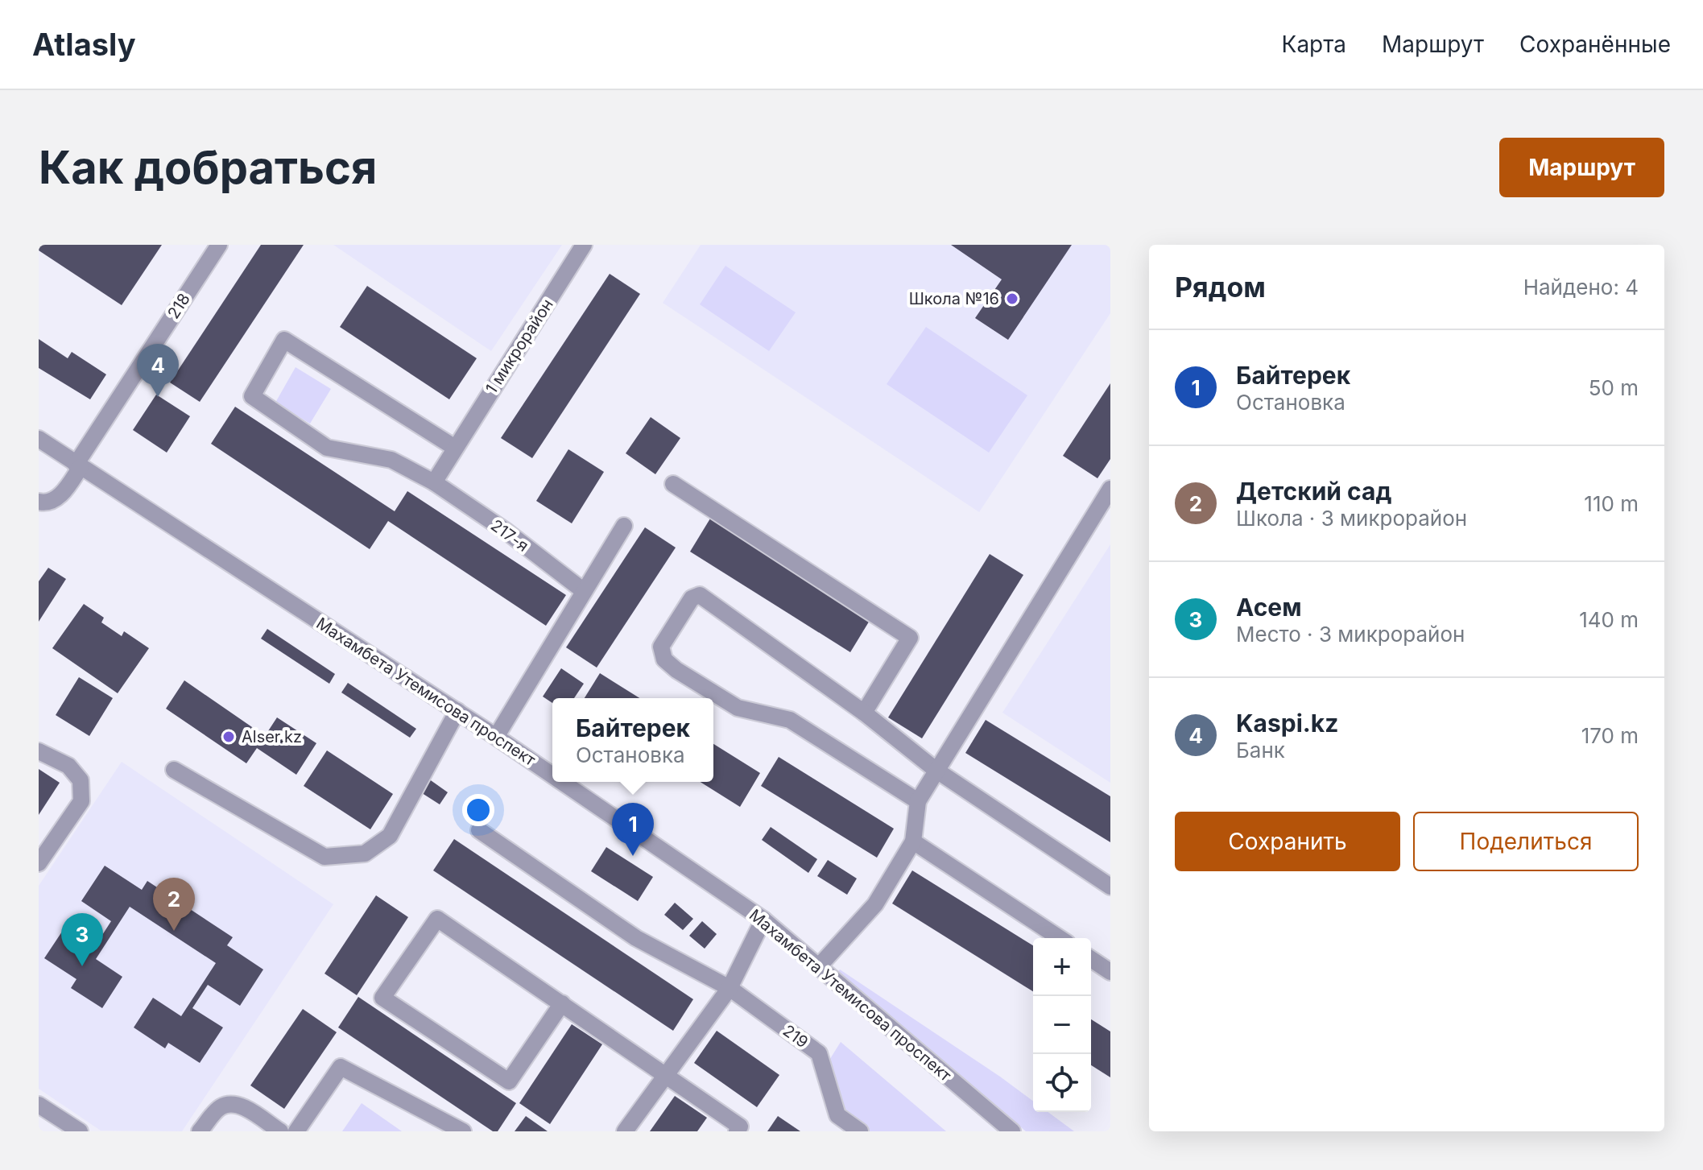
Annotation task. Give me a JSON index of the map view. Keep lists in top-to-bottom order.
{
  "streets": {
    "street": [
      "218",
      "1 микрорайон",
      "217-я",
      "Махамбета Утемисова проспект",
      "219"
    ]
  },
  "crossings": [
    ["218", "Махамбета Утемисова проспект"],
    ["1 микрорайон", "217-я"]
  ],
  "places": ["Школа №16", "Alser.kz"],
  "page": {
    "header": "Atlasly",
    "nav": ["Карта", "Маршрут", "Сохранённые"],
    "buttons": [
      "Маршрут",
      ["Сохранить", "Поделиться"]
    ],
    "title": "Как добраться",
    "heading": ["Рядом", "Найдено: 4"],
    "list": [
      {
        "mark": "1",
        "name": "Байтерек",
        "note": "Остановка",
        "value": "50 m"
      },
      {
        "mark": "2",
        "name": "Детский сад",
        "note": "Школа · 3 микрорайон",
        "value": "110 m"
      },
      {
        "mark": "3",
        "name": "Асем",
        "note": "Место · 3 микрорайон",
        "value": "140 m"
      },
      {
        "mark": "4",
        "name": "Kaspi.kz",
        "note": "Банк",
        "value": "170 m"
      }
    ],
    "pins": [
      "4",
      "1",
      "2",
      "3"
    ],
    "popup": ["Байтерек", "Остановка"],
    "map_buttons": ["+", "−"]
  }
}
